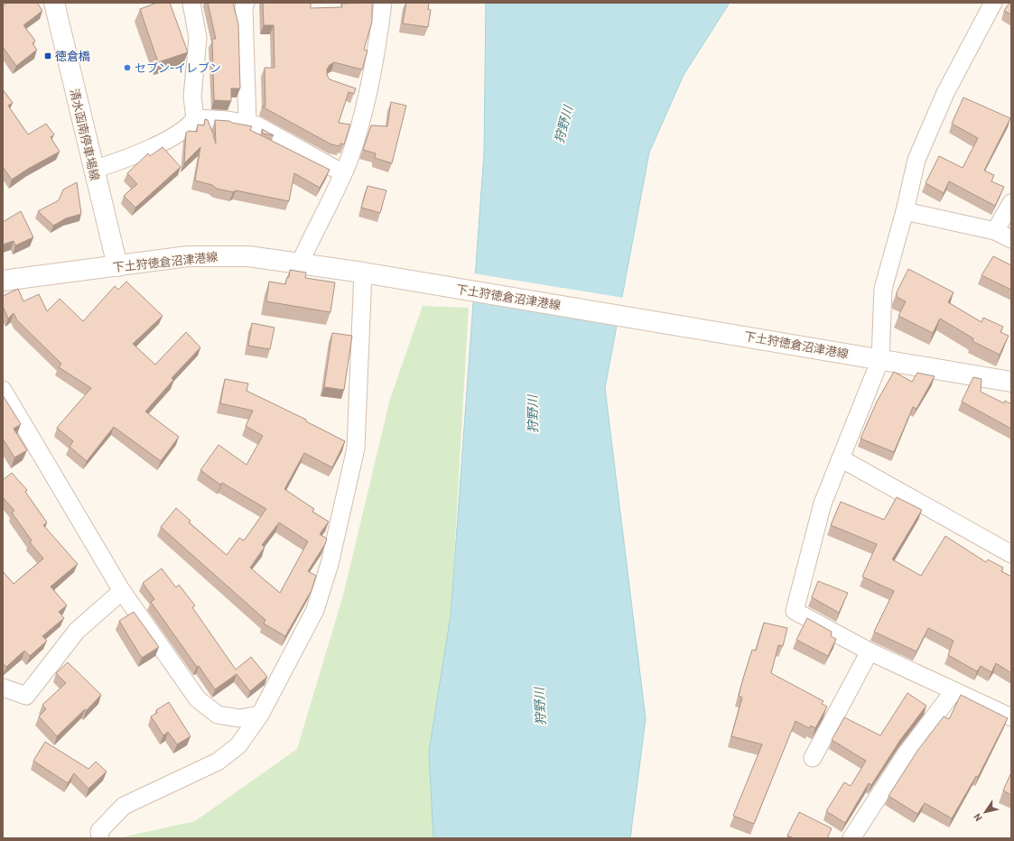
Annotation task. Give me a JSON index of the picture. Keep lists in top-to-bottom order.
{
  "streets": {
    "main road": ["清水函南停車場線", "下土狩徳倉沼津港線"]
  },
  "crossings": [
    ["清水函南停車場線", "下土狩徳倉沼津港線"]
  ],
  "water": ["狩野川"],
  "places": {
    "transit": ["徳倉橋"],
    "other": ["セブン-イレブン"]
  },
  "north": "bottom left"
}
